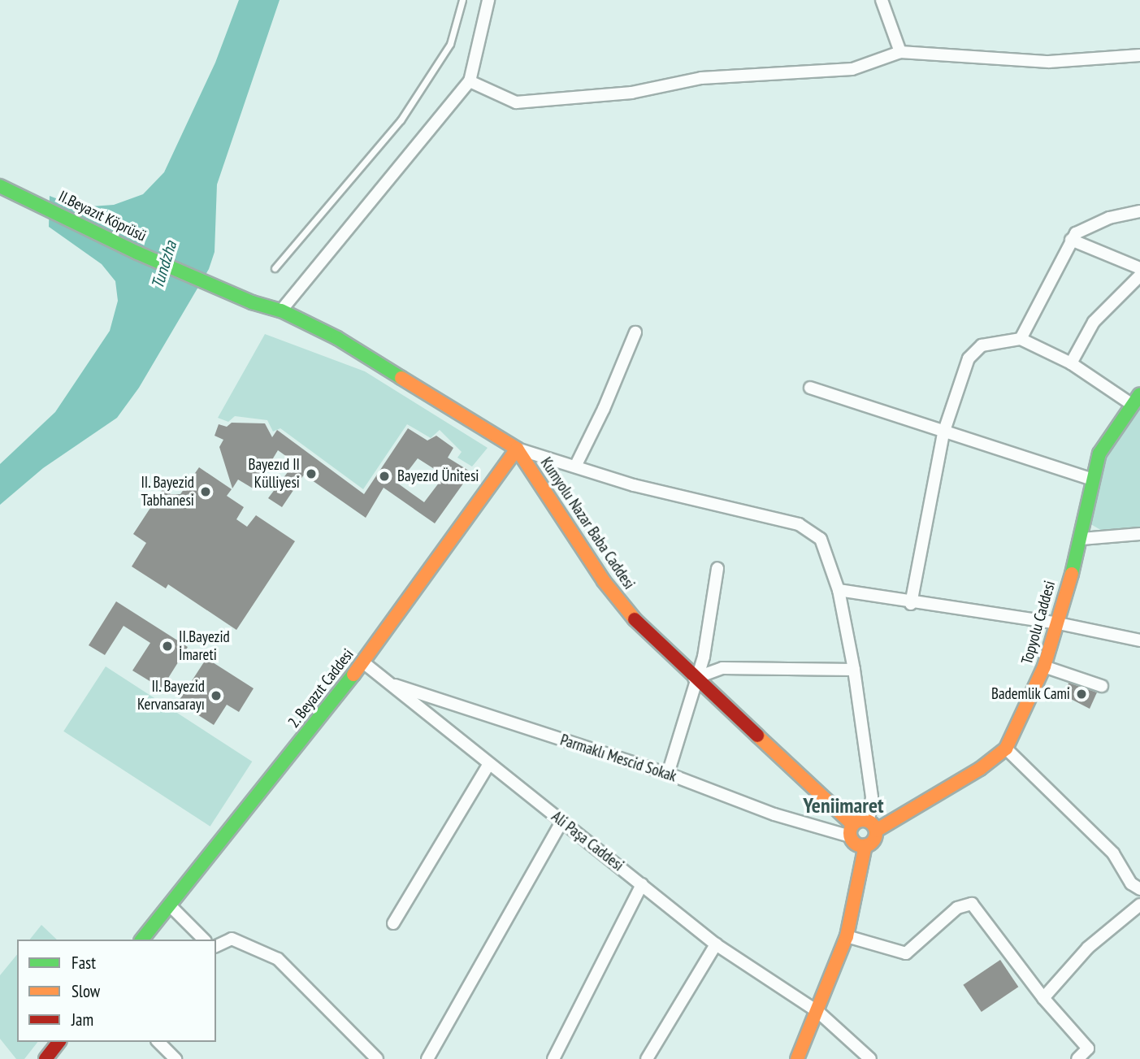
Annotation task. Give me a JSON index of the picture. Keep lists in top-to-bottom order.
{
  "streets": {
    "street": [
      "II.Beyazıt Köprüsü",
      "Kumyolu Nazar Baba Caddesi",
      "Topyolu Caddesi",
      "2. Beyazıt Caddesi",
      "Parmaklı Mescid Sokak",
      "Ali Paşa Caddesi"
    ]
  },
  "crossings": [
    ["II.Beyazıt Köprüsü", "Kumyolu Nazar Baba Caddesi"],
    ["Kumyolu Nazar Baba Caddesi", "Topyolu Caddesi"],
    ["Kumyolu Nazar Baba Caddesi", "2. Beyazıt Caddesi"],
    ["Kumyolu Nazar Baba Caddesi", "Parmaklı Mescid Sokak"],
    ["Topyolu Caddesi", "Parmaklı Mescid Sokak"],
    ["2. Beyazıt Caddesi", "Ali Paşa Caddesi"],
    ["Parmaklı Mescid Sokak", "Ali Paşa Caddesi"]
  ],
  "districts": ["Yeniimaret"],
  "water": ["Tundzha"],
  "places": [
    "Bayezıd II Külliyesi",
    "Bayezıd Ünitesi",
    "II. Bayezid Tabhanesi",
    "II.Bayezid İmareti",
    "Bademlik Cami",
    "II. Bayezid Kervansarayı"
  ],
  "legend": ["Fast", "Slow", "Jam"]
}
